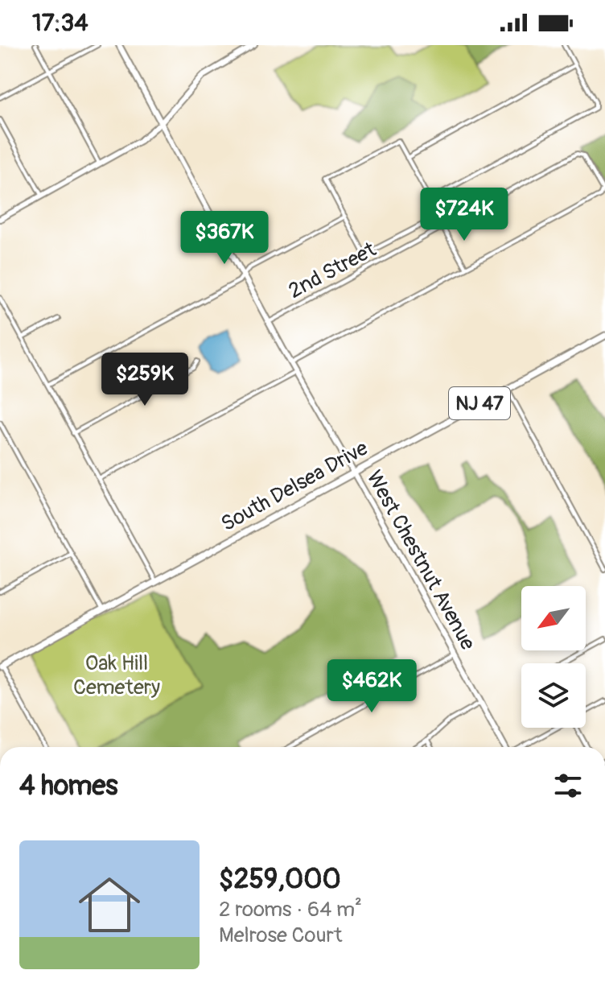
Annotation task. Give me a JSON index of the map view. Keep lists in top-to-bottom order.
{
  "streets": {
    "main road": ["NJ 47", "South Delsea Drive"],
    "street": ["2nd Street", "West Chestnut Avenue"]
  },
  "crossings": [
    ["2nd Street", "West Chestnut Avenue"],
    ["South Delsea Drive", "West Chestnut Avenue"]
  ],
  "parks": ["Oak Hill Cemetery"],
  "north": "bottom left",
  "page": {
    "status": "17:34",
    "price": [
      "$724K",
      "$367K",
      "$259K",
      "$462K"
    ],
    "heading": "4 homes",
    "list": [
      {
        "name": "$259,000",
        "note": "2 rooms · 64 m² · Melrose Court"
      }
    ]
  }
}
